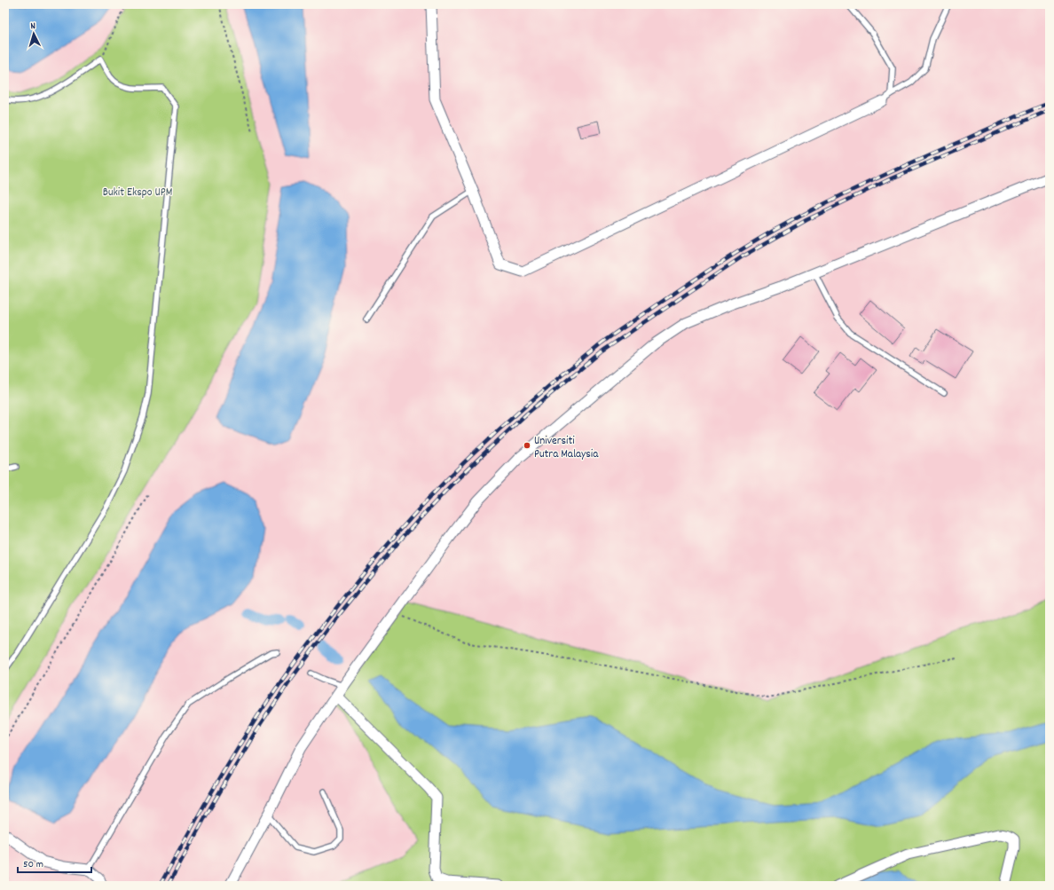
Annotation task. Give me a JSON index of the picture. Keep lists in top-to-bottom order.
{
  "parks": ["Bukit Ekspo UPM"],
  "places": ["Universiti Putra Malaysia"],
  "scale_bar": "50 m",
  "north": "top"
}
